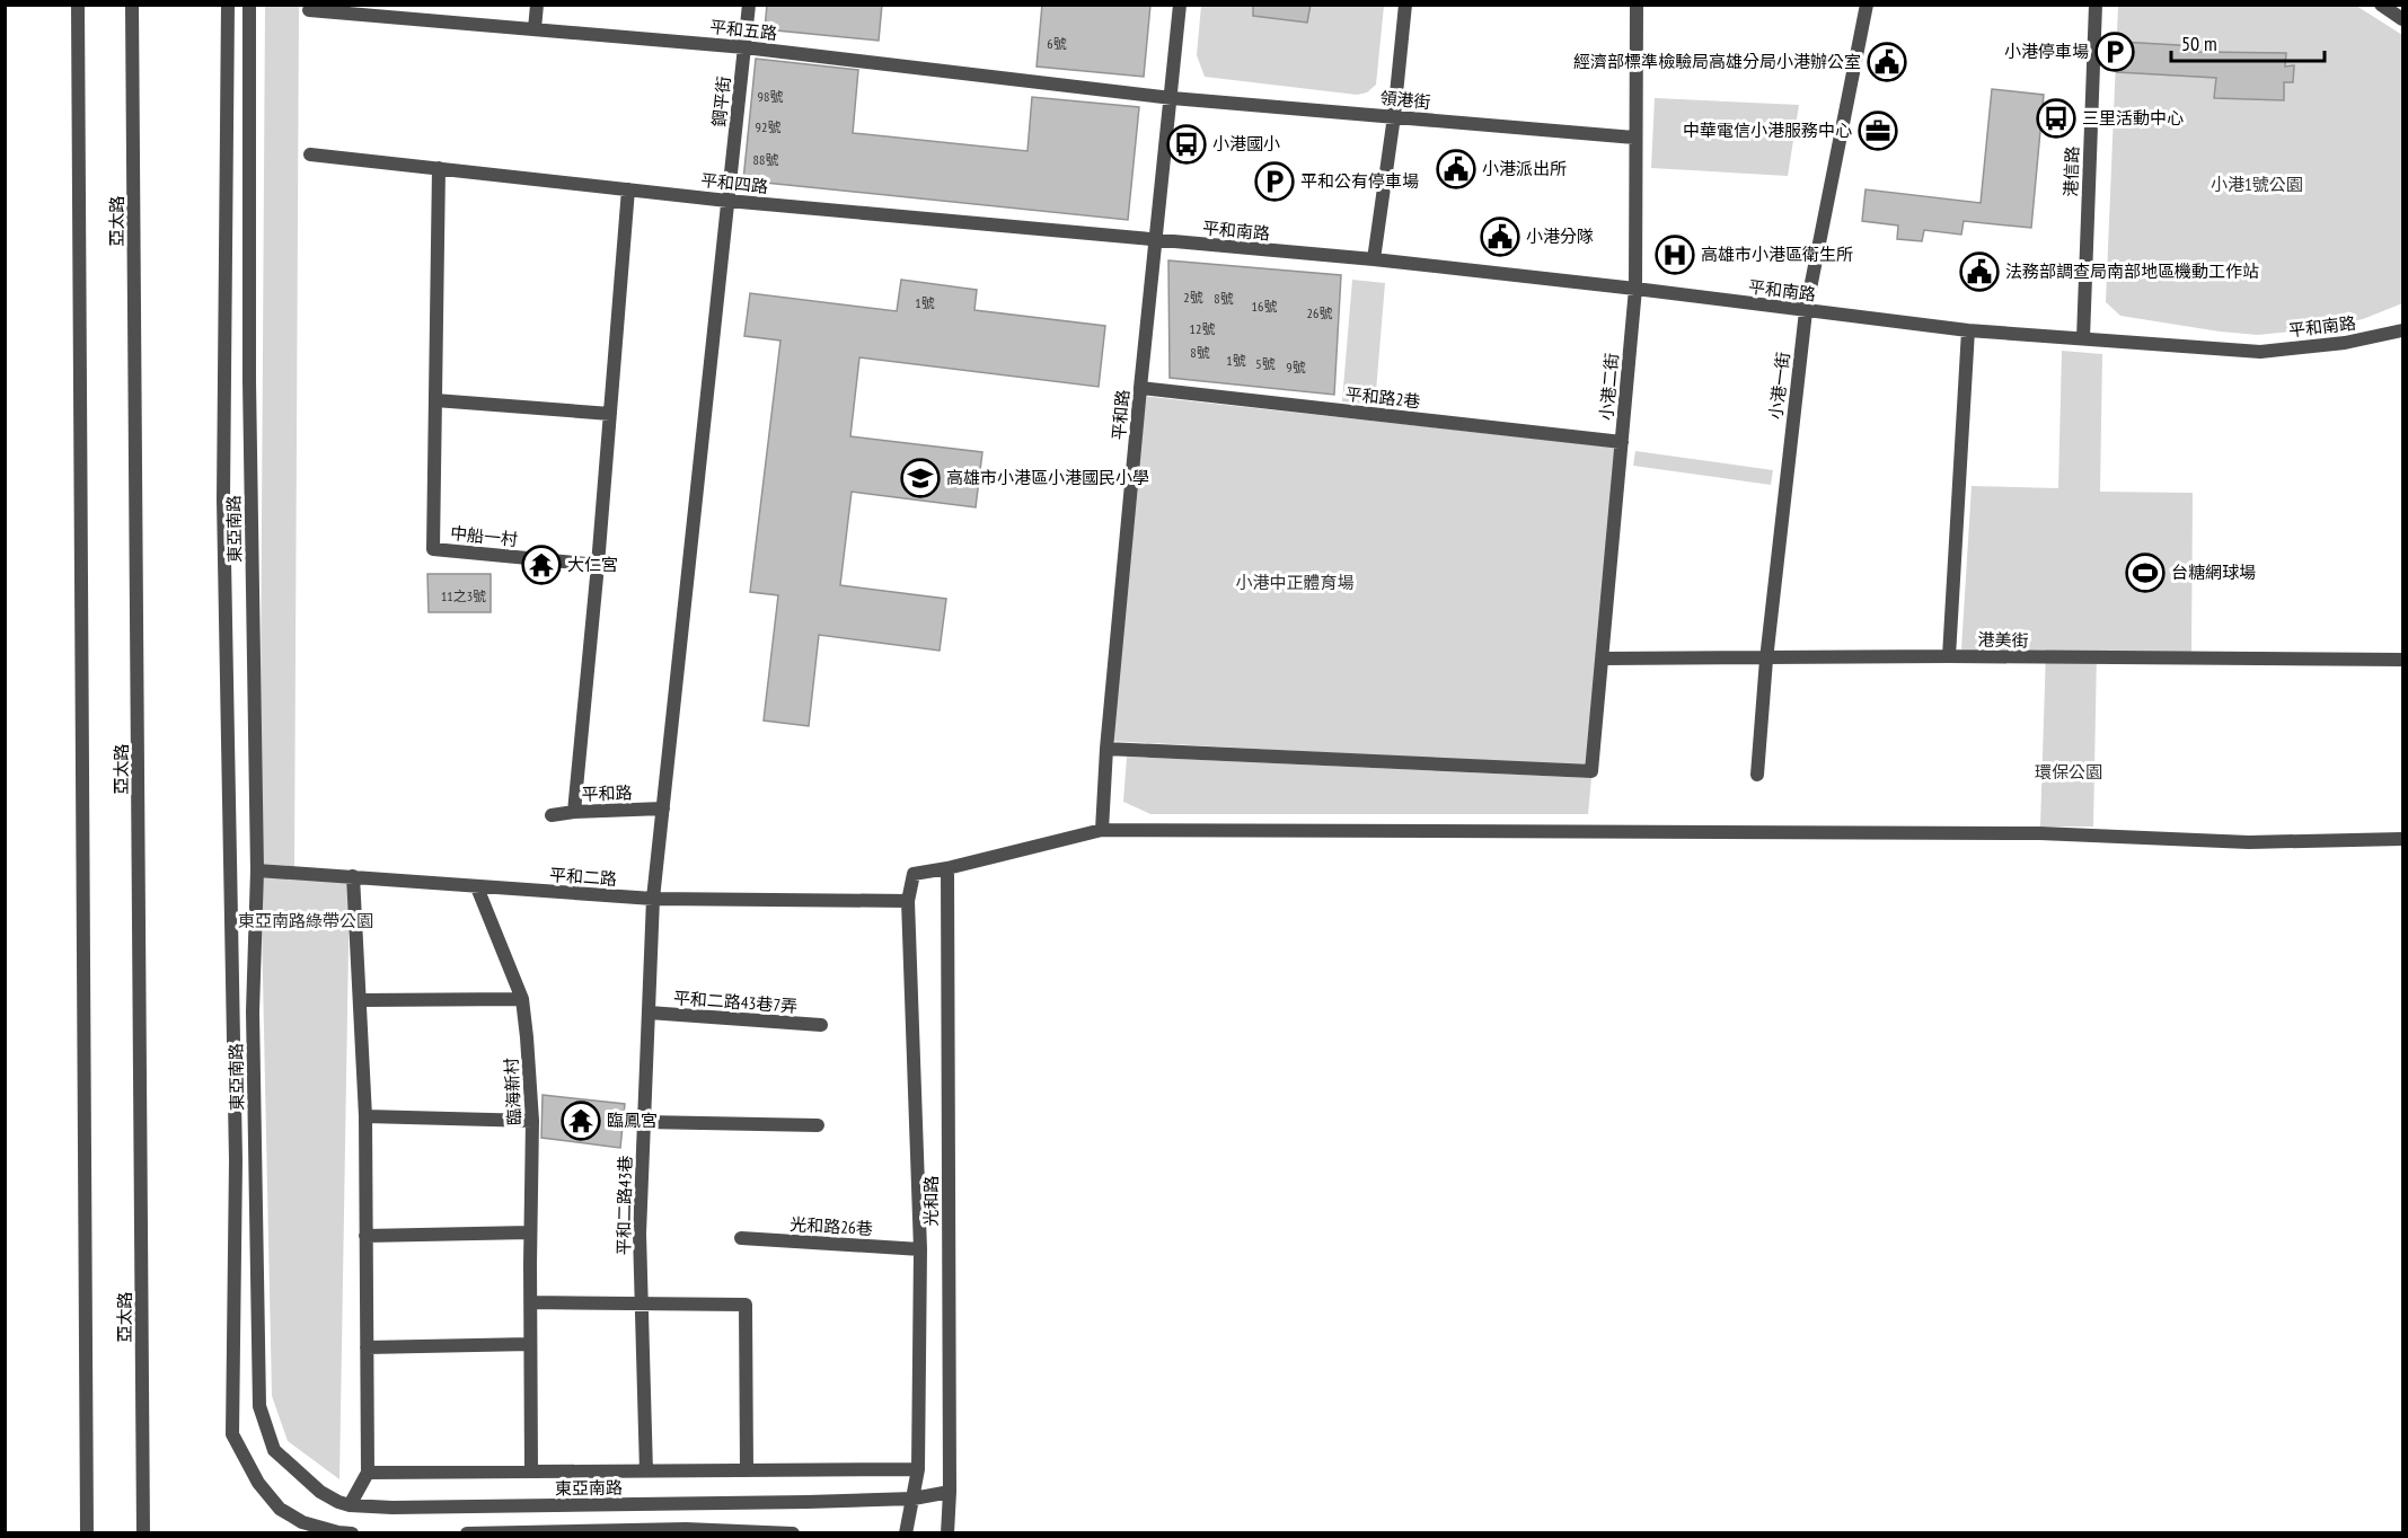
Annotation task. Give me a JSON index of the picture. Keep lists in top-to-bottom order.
{
  "streets": {
    "street": [
      "平和五路",
      "領港街",
      "鋼平街",
      "港信路",
      "平和四路",
      "亞太路",
      "平和南路",
      "小港一街",
      "小港二街",
      "平和路2巷",
      "平和路",
      "東亞南路",
      "中船一村",
      "港美街",
      "平和二路",
      "平和二路43巷7弄",
      "臨海新村",
      "光和路",
      "平和二路43巷",
      "光和路26巷"
    ]
  },
  "crossings": [
    ["平和五路", "領港街"],
    ["平和五路", "鋼平街"],
    ["平和五路", "平和路"],
    ["領港街", "小港二街"],
    ["領港街", "平和路"],
    ["鋼平街", "平和四路"],
    ["鋼平街", "平和路"],
    ["鋼平街", "平和二路43巷"],
    ["港信路", "平和南路"],
    ["平和四路", "平和南路"],
    ["平和四路", "平和路"],
    ["平和四路", "中船一村"],
    ["平和南路", "小港一街"],
    ["平和南路", "小港二街"],
    ["平和南路", "平和路"],
    ["小港一街", "港美街"],
    ["小港二街", "平和路2巷"],
    ["小港二街", "平和路"],
    ["小港二街", "港美街"],
    ["平和路2巷", "平和路"],
    ["平和路", "平和二路43巷"],
    ["東亞南路", "平和二路"],
    ["東亞南路", "光和路"],
    ["平和二路", "臨海新村"],
    ["平和二路", "光和路"],
    ["平和二路", "平和二路43巷"],
    ["平和二路43巷7弄", "平和二路43巷"],
    ["光和路", "光和路26巷"]
  ],
  "parks": [
    "小港1號公園",
    "小港中正體育場",
    "環保公園",
    "東亞南路綠帶公園"
  ],
  "places": {
    "parking": ["小港停車場", "平和公有停車場"],
    "public building": [
      "經濟部標準檢驗局高雄分局小港辦公室",
      "小港派出所",
      "小港分隊",
      "法務部調查局南部地區機動工作站"
    ],
    "bus stop": ["三里活動中心", "小港國小"],
    "office": ["中華電信小港服務中心"],
    "hospital": ["高雄市小港區衛生所"],
    "school or university": ["高雄市小港區小港國民小學"],
    "temple": ["大仁宮", "臨鳳宮"],
    "sports": ["台糖網球場"]
  },
  "house_numbers": [
    "6號",
    "98號",
    "92號",
    "88號",
    "2號",
    "8號",
    "1號",
    "16號",
    "26號",
    "12號",
    "8號",
    "1號",
    "5號",
    "9號",
    "11之3號"
  ],
  "scale_bar": "50 m"
}
